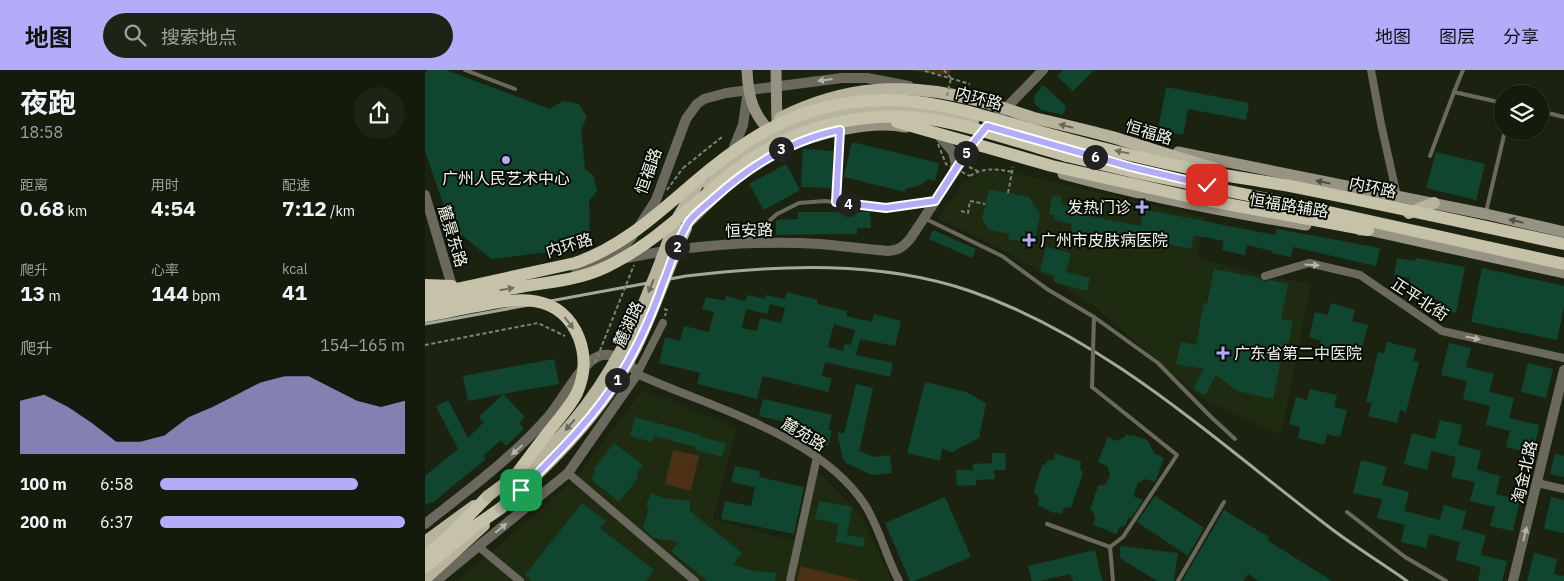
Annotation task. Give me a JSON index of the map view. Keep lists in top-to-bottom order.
{
  "streets": {
    "highway": ["内环路"],
    "main road": ["恒福路", "恒福路辅路", "麓湖路"],
    "street": [
      "恒安路",
      "麓景东路",
      "正平北街",
      "麓苑路",
      "淘金北路"
    ]
  },
  "crossings": [
    ["内环路", "恒福路"],
    ["恒福路", "恒福路辅路"],
    ["恒福路", "恒安路"],
    ["恒福路", "麓湖路"],
    ["恒福路辅路", "恒安路"],
    ["恒福路辅路", "麓湖路"],
    ["恒安路", "麓景东路"]
  ],
  "one_way": ["正平北街", "淘金北路"],
  "places": {
    "other": ["广州人民艺术中心"],
    "health": ["发热门诊", "广州市皮肤病医院", "广东省第二中医院"]
  },
  "page": {
    "header": "地图",
    "search": "搜索地点",
    "nav": ["地图", "图层", "分享"],
    "heading": ["夜跑", "18:58"],
    "pins": [
      "3",
      "5",
      "6",
      "4",
      "2",
      "1"
    ],
    "stats": [
      ["距离", "0.68 km"],
      ["用时", "4:54"],
      ["配速", "7:12 /km"],
      ["爬升", "13 m"],
      ["心率", "144 bpm"],
      ["kcal", "41"]
    ],
    "chart": ["爬升", "154–165 m"],
    "list": [
      {
        "name": "100 m",
        "note": "6:58"
      },
      {
        "name": "200 m",
        "note": "6:37"
      }
    ]
  }
}
